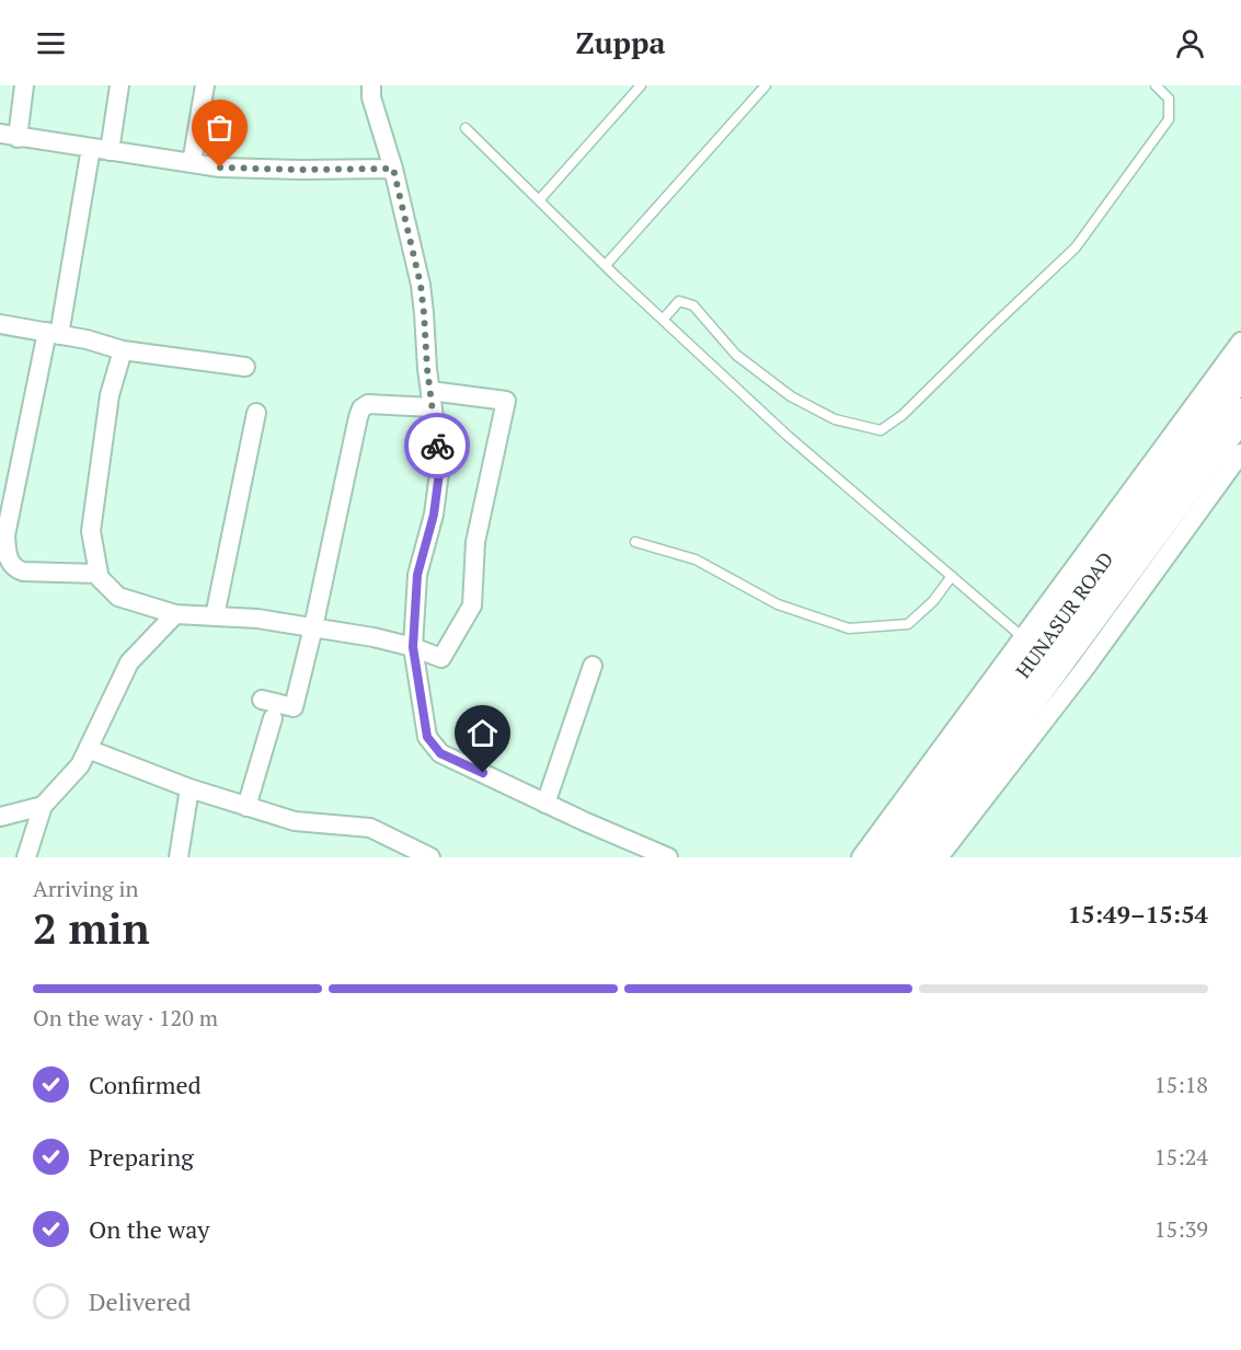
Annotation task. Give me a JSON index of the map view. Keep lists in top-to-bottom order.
{
  "streets": {
    "highway": ["HUNASUR ROAD"]
  },
  "page": {
    "header": "Zuppa",
    "heading": ["2 min", "Arriving in", "15:49–15:54"],
    "bar": "On the way · 120 m",
    "list": [
      ["Confirmed", "15:18"],
      ["Preparing", "15:24"],
      ["On the way", "15:39"],
      "Delivered"
    ]
  }
}
